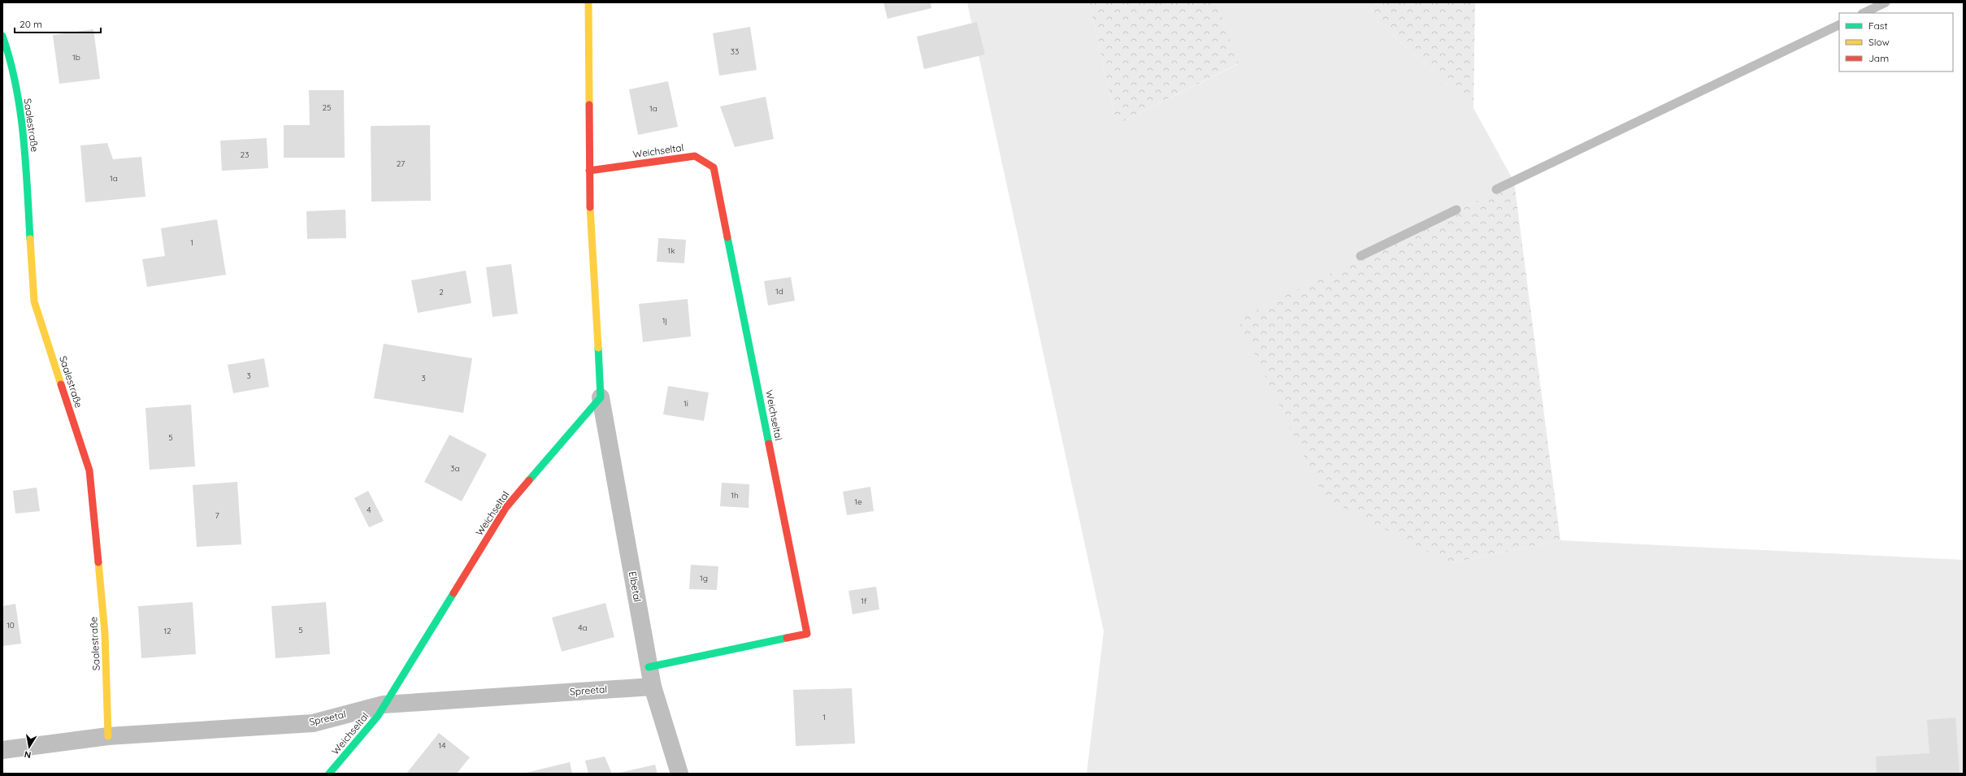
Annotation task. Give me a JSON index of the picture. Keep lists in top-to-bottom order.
{
  "streets": {
    "street": [
      "Saalestraße",
      "Weichseltal",
      "Elbetal",
      "Spreetal"
    ]
  },
  "crossings": [
    ["Saalestraße", "Spreetal"],
    ["Weichseltal", "Elbetal"],
    ["Weichseltal", "Spreetal"],
    ["Elbetal", "Spreetal"]
  ],
  "house_numbers": [
    "33",
    "1b",
    "25",
    "1a",
    "23",
    "27",
    "1a",
    "1",
    "1k",
    "1d",
    "2",
    "1j",
    "3",
    "3",
    "1i",
    "5",
    "3a",
    "1h",
    "1e",
    "4",
    "7",
    "1g",
    "1f",
    "10",
    "4a",
    "5",
    "12",
    "1",
    "14"
  ],
  "legend": ["Fast", "Slow", "Jam"],
  "scale_bar": "20 m",
  "north": "bottom"
}
